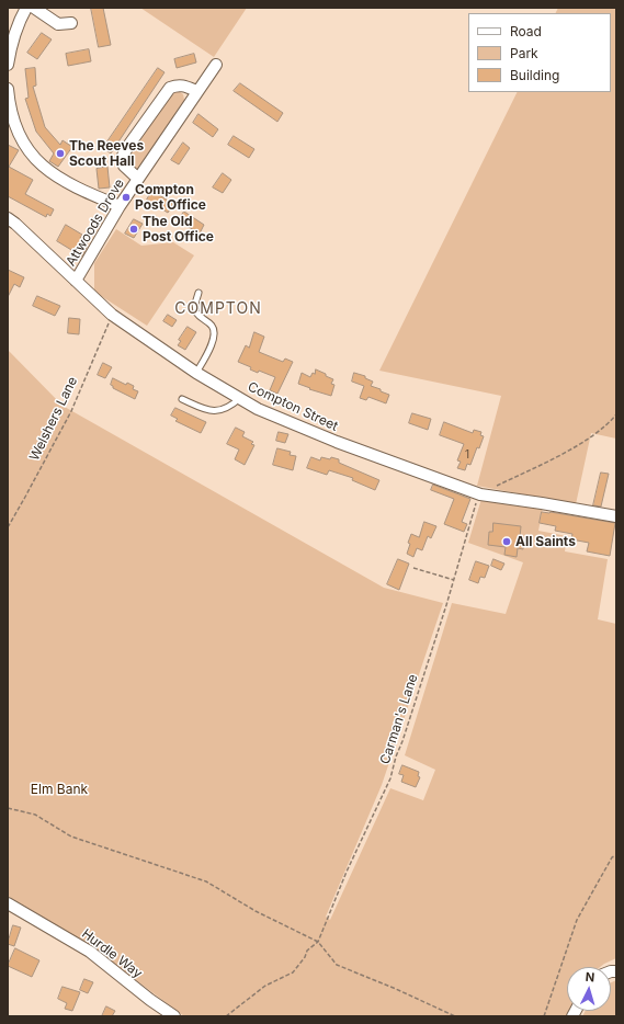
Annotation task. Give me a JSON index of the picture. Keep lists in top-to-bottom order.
{
  "streets": {
    "street": ["Attwoods Drove", "Compton Street", "Hurdle Way"],
    "path": ["Welshers Lane", "Carman's Lane"]
  },
  "crossings": [
    ["Attwoods Drove", "Compton Street"],
    ["Compton Street", "Welshers Lane"],
    ["Compton Street", "Carman's Lane"]
  ],
  "districts": ["COMPTON"],
  "parks": ["Elm Bank"],
  "places": [
    "The Reeves Scout Hall",
    "Compton Post Office",
    "The Old Post Office",
    "All Saints"
  ],
  "house_numbers": ["1"],
  "legend": ["Road", "Park", "Building"],
  "north": "top"
}
